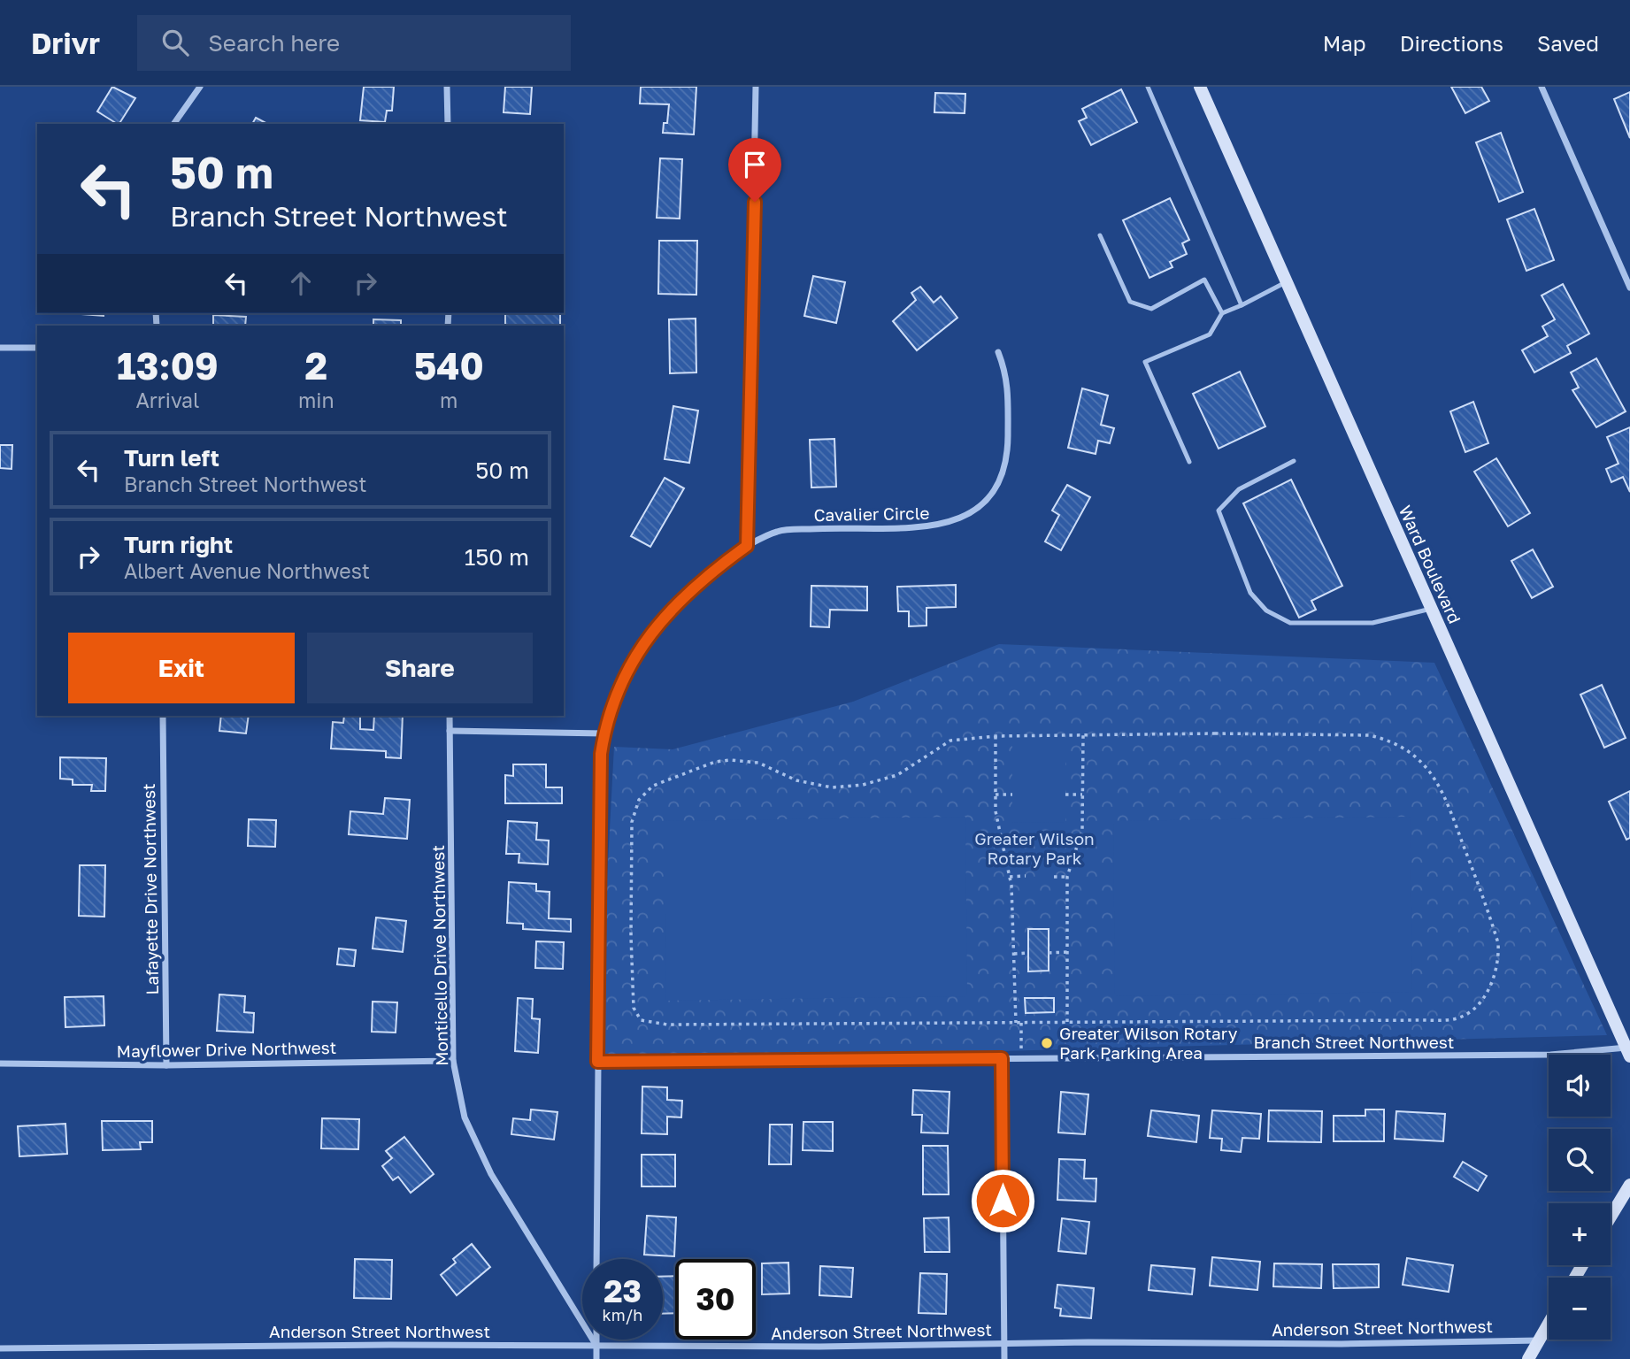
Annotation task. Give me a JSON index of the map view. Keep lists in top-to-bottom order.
{
  "streets": {
    "main road": ["Ward Boulevard"],
    "street": [
      "Cavalier Circle",
      "Lafayette Drive Northwest",
      "Monticello Drive Northwest",
      "Branch Street Northwest",
      "Mayflower Drive Northwest",
      "Anderson Street Northwest"
    ]
  },
  "crossings": [
    ["Cavalier Circle", "Branch Street Northwest"],
    ["Ward Boulevard", "Branch Street Northwest"],
    ["Lafayette Drive Northwest", "Mayflower Drive Northwest"],
    ["Monticello Drive Northwest", "Mayflower Drive Northwest"],
    ["Monticello Drive Northwest", "Anderson Street Northwest"]
  ],
  "parks": ["Greater Wilson Rotary Park"],
  "places": ["Greater Wilson Rotary Park Parking Area"],
  "page": {
    "header": "Drivr",
    "search": "Search here",
    "nav": ["Map", "Directions", "Saved"],
    "turn": ["50 m", "Branch Street Northwest"],
    "eta": [
      "13:09",
      "Arrival",
      "2",
      "min",
      "540",
      "m"
    ],
    "list": [
      {
        "name": "Turn left",
        "note": "Branch Street Northwest",
        "value": "50 m"
      },
      {
        "name": "Turn right",
        "note": "Albert Avenue Northwest",
        "value": "150 m"
      }
    ],
    "buttons": ["Exit", "Share"],
    "map_buttons": ["+", "−"],
    "speed": "23 km/h",
    "limit": "30"
  }
}
